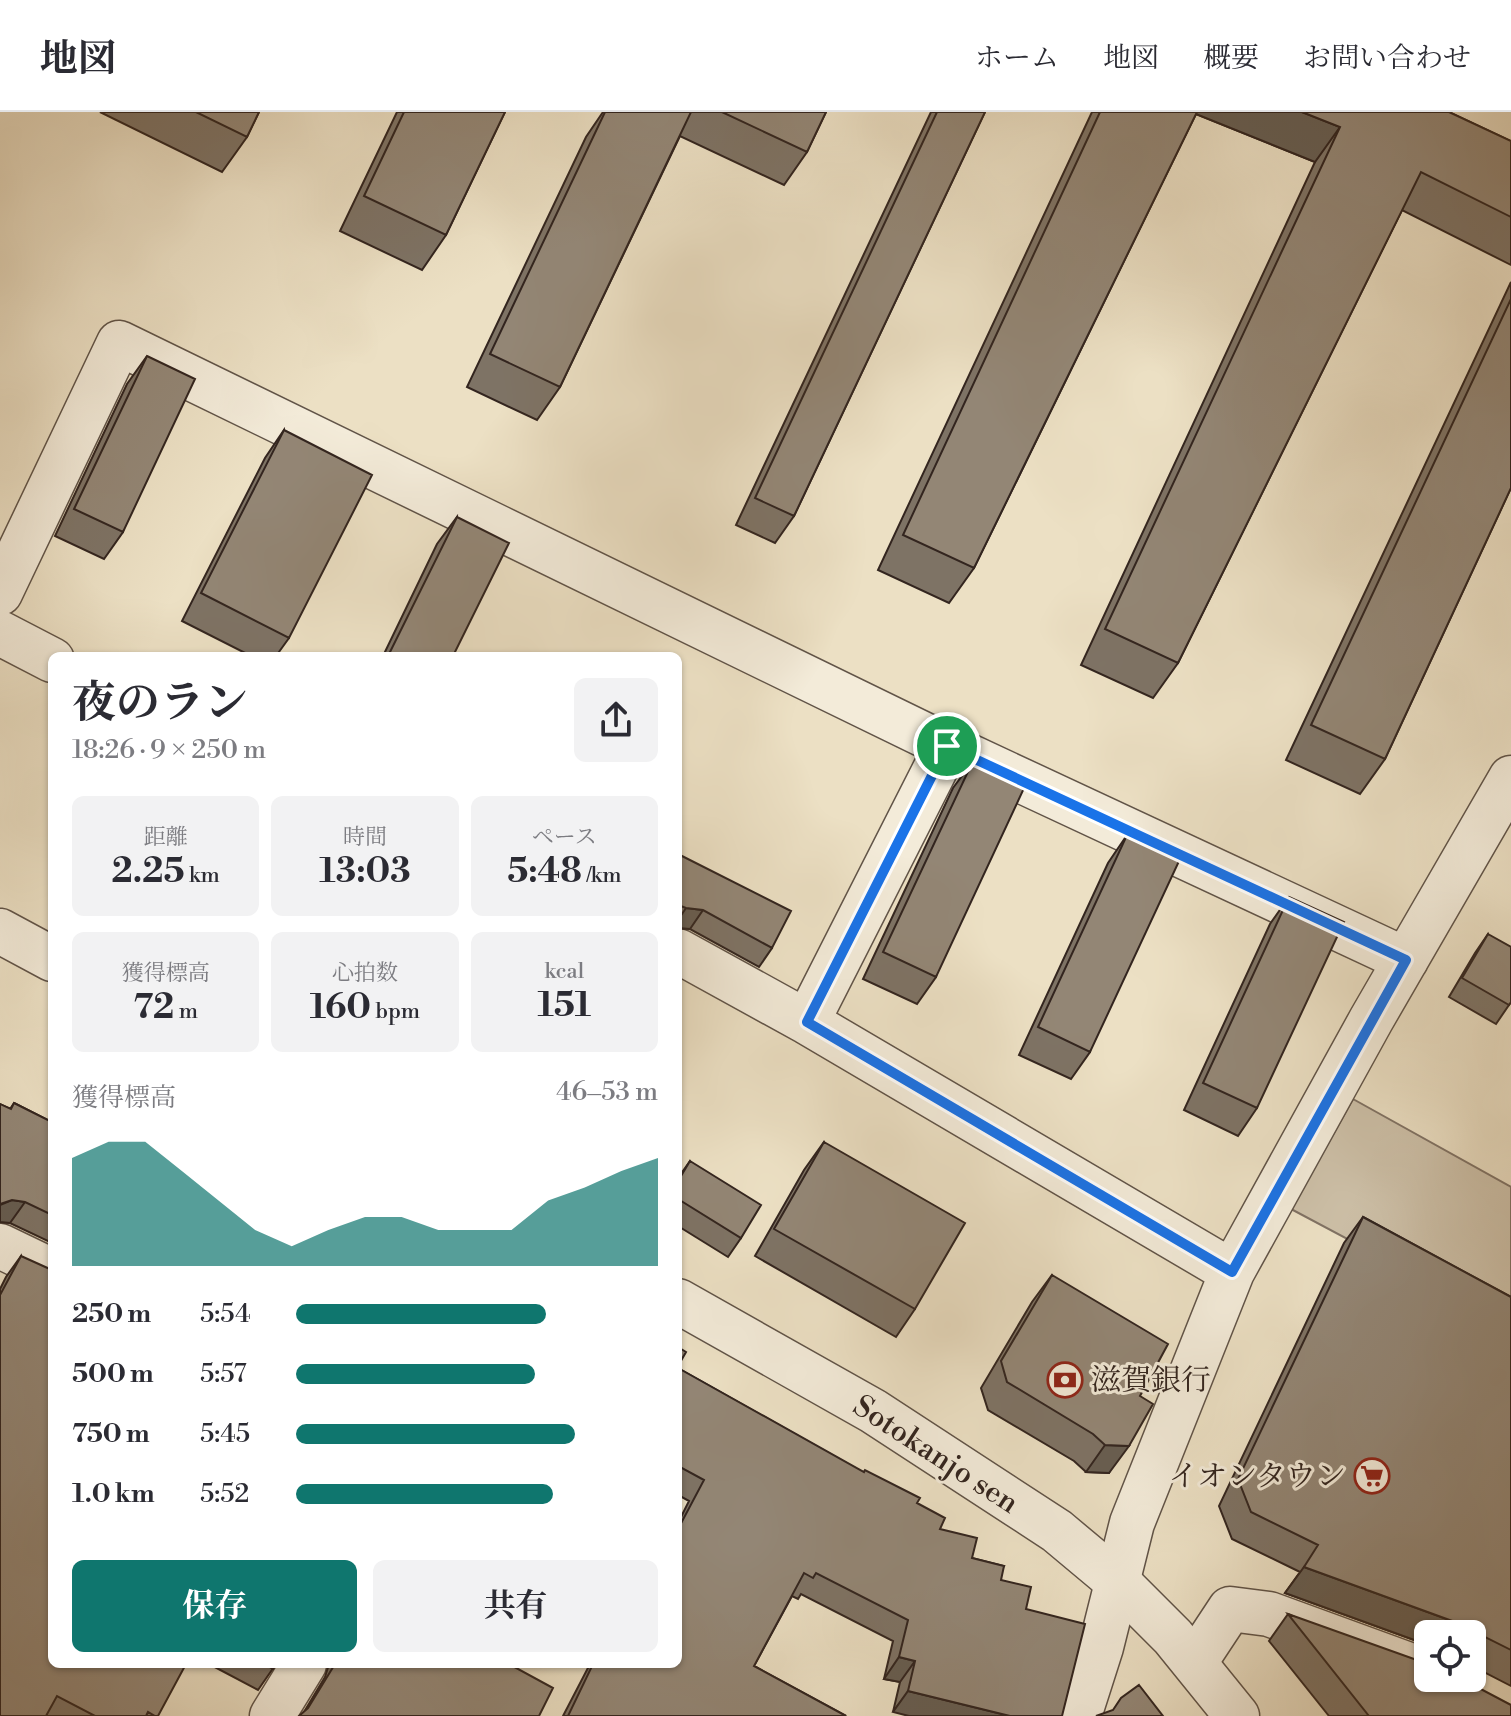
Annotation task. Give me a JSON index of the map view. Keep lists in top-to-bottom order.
{
  "streets": {
    "street": ["Sotokanjo sen"]
  },
  "places": {
    "bank": ["滋賀銀行"],
    "supermarket": ["イオンタウン"]
  },
  "page": {
    "header": "地図",
    "nav": [
      "ホーム",
      "地図",
      "概要",
      "お問い合わせ"
    ],
    "heading": ["夜のラン", "18:26 · 9 × 250 m"],
    "stats": [
      ["距離", "2.25 km"],
      ["時間", "13:03"],
      ["ペース", "5:48 /km"],
      ["獲得標高", "72 m"],
      ["心拍数", "160 bpm"],
      ["kcal", "151"]
    ],
    "chart": ["獲得標高", "46–53 m"],
    "list": [
      {
        "name": "250 m",
        "note": "5:54"
      },
      {
        "name": "500 m",
        "note": "5:57"
      },
      {
        "name": "750 m",
        "note": "5:45"
      },
      {
        "name": "1.0 km",
        "note": "5:52"
      }
    ],
    "buttons": ["保存", "共有"]
  }
}
